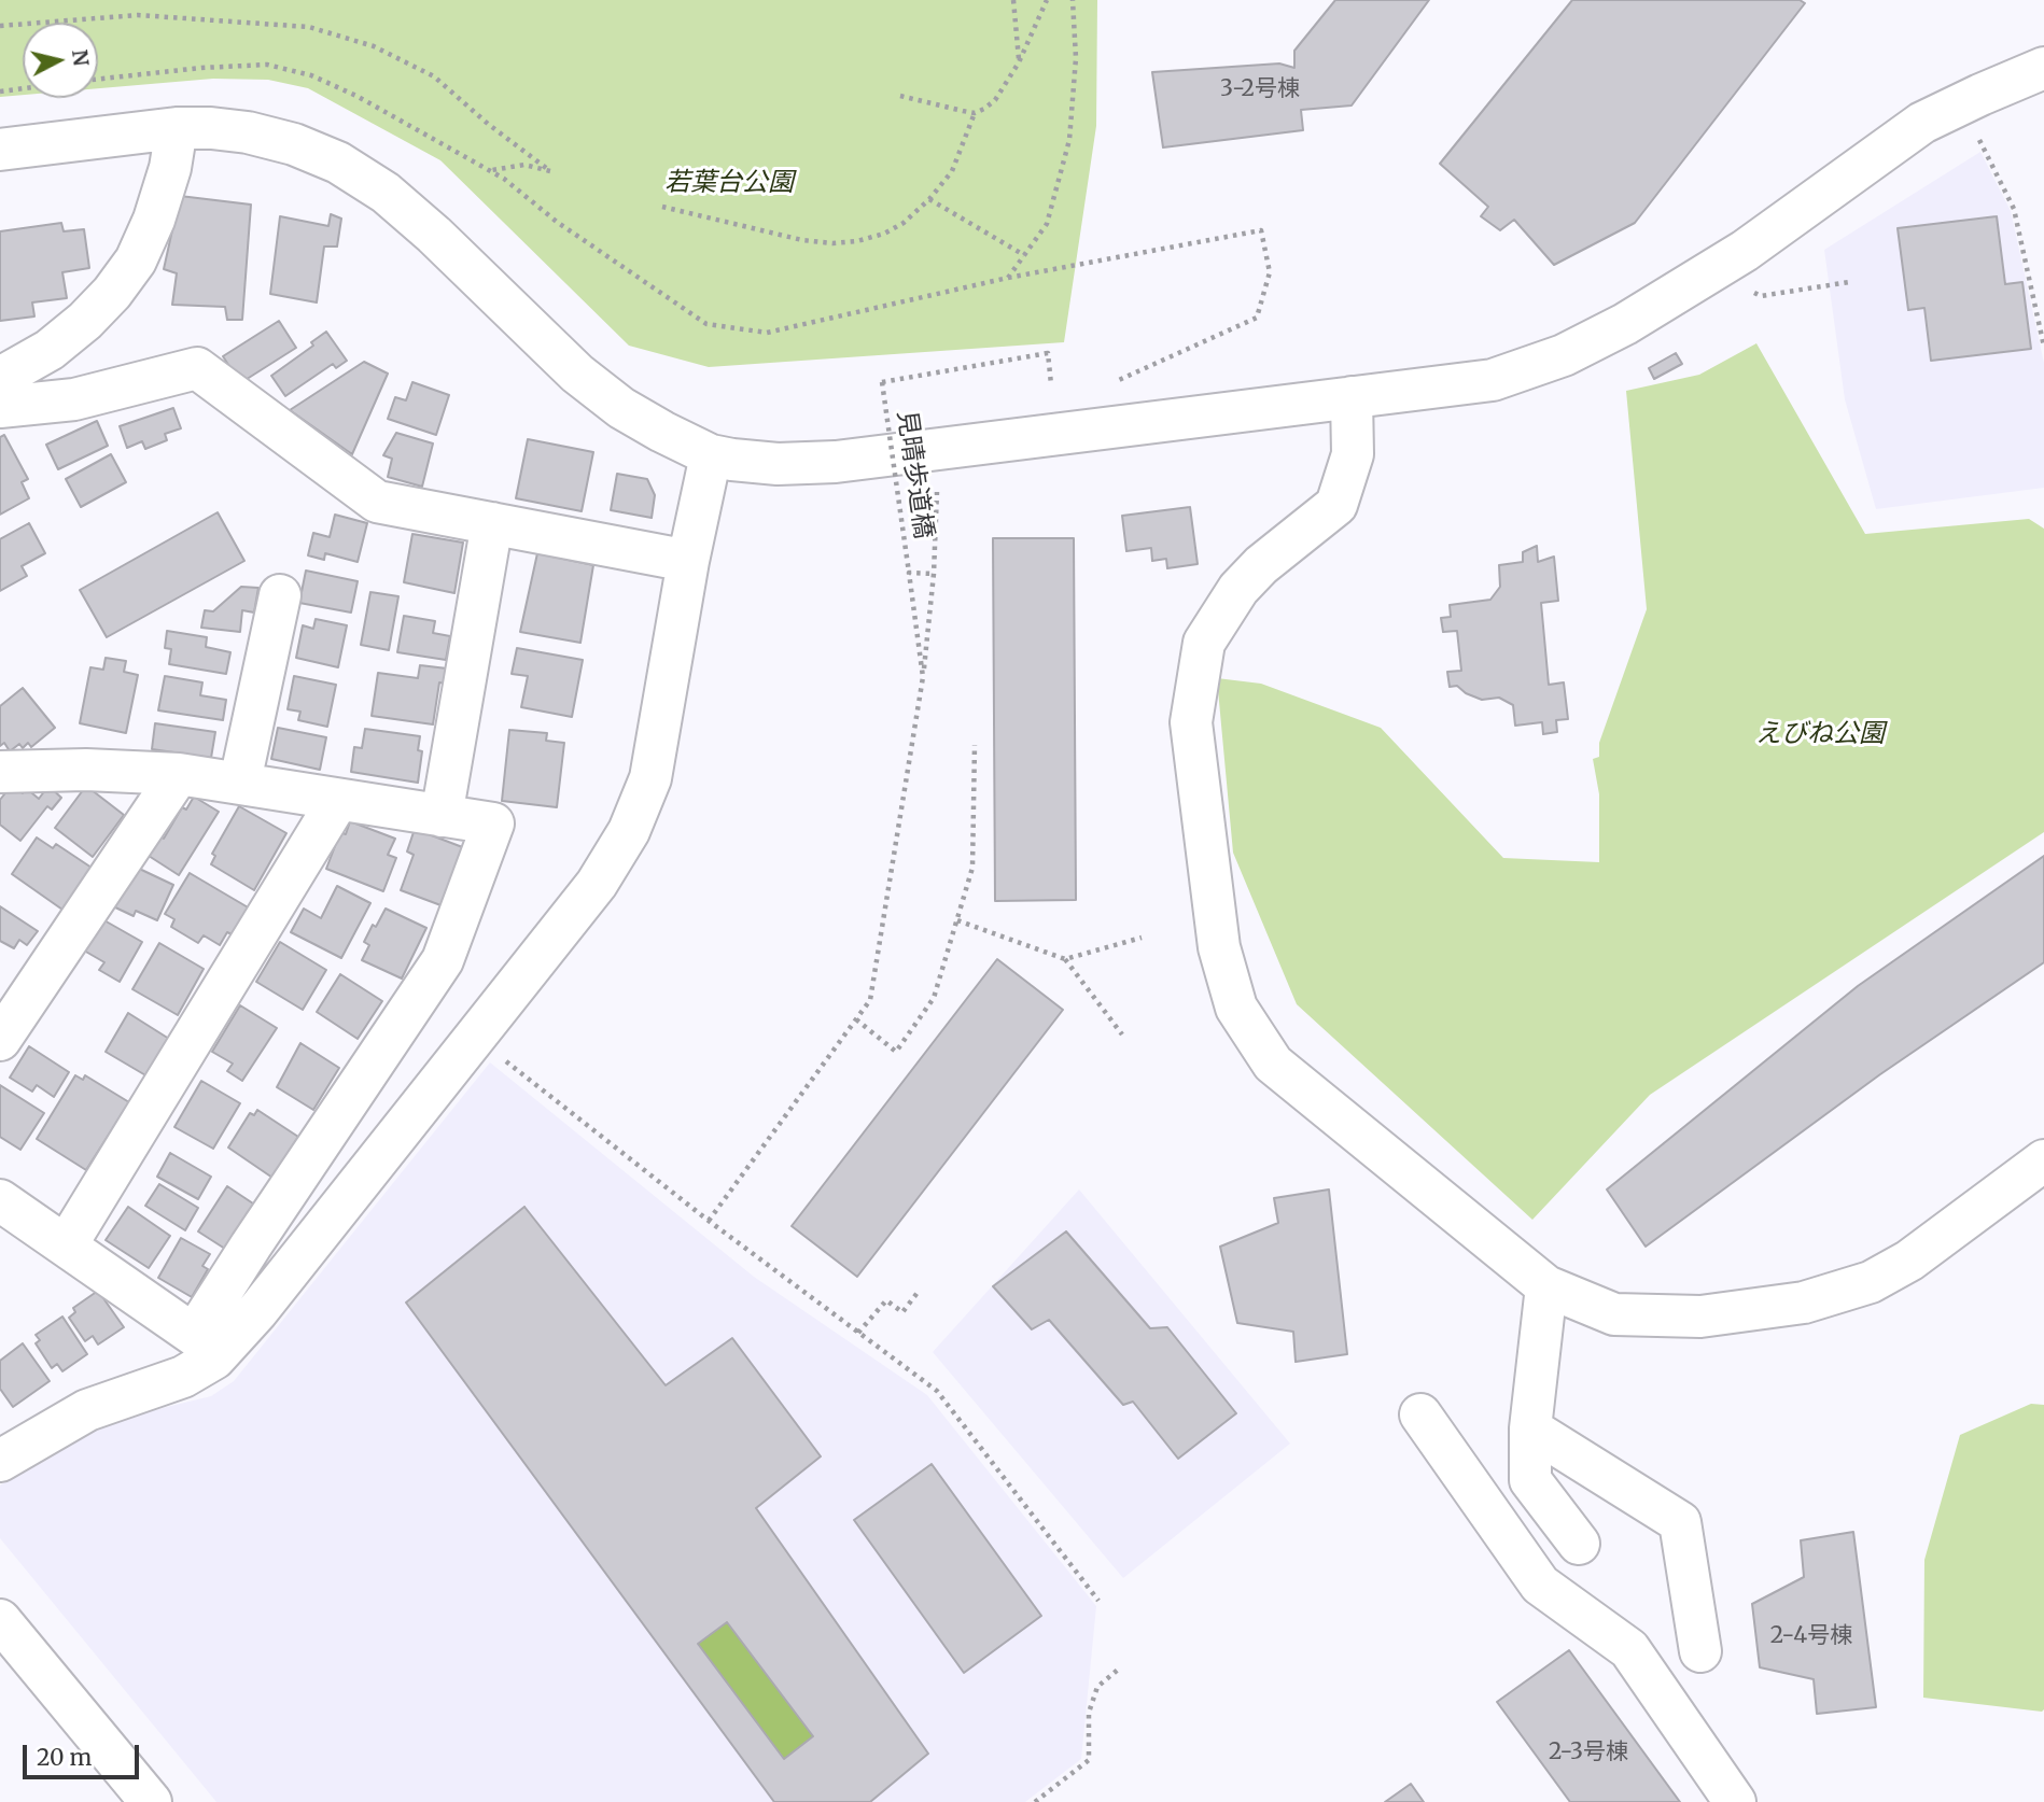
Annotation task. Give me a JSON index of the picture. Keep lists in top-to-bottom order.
{
  "streets": {
    "path": ["見晴歩道橋"]
  },
  "parks": ["若葉台公園", "えびね公園"],
  "house_numbers": ["3-2号棟", "2-4号棟", "2-3号棟"],
  "scale_bar": "20 m",
  "north": "right"
}
